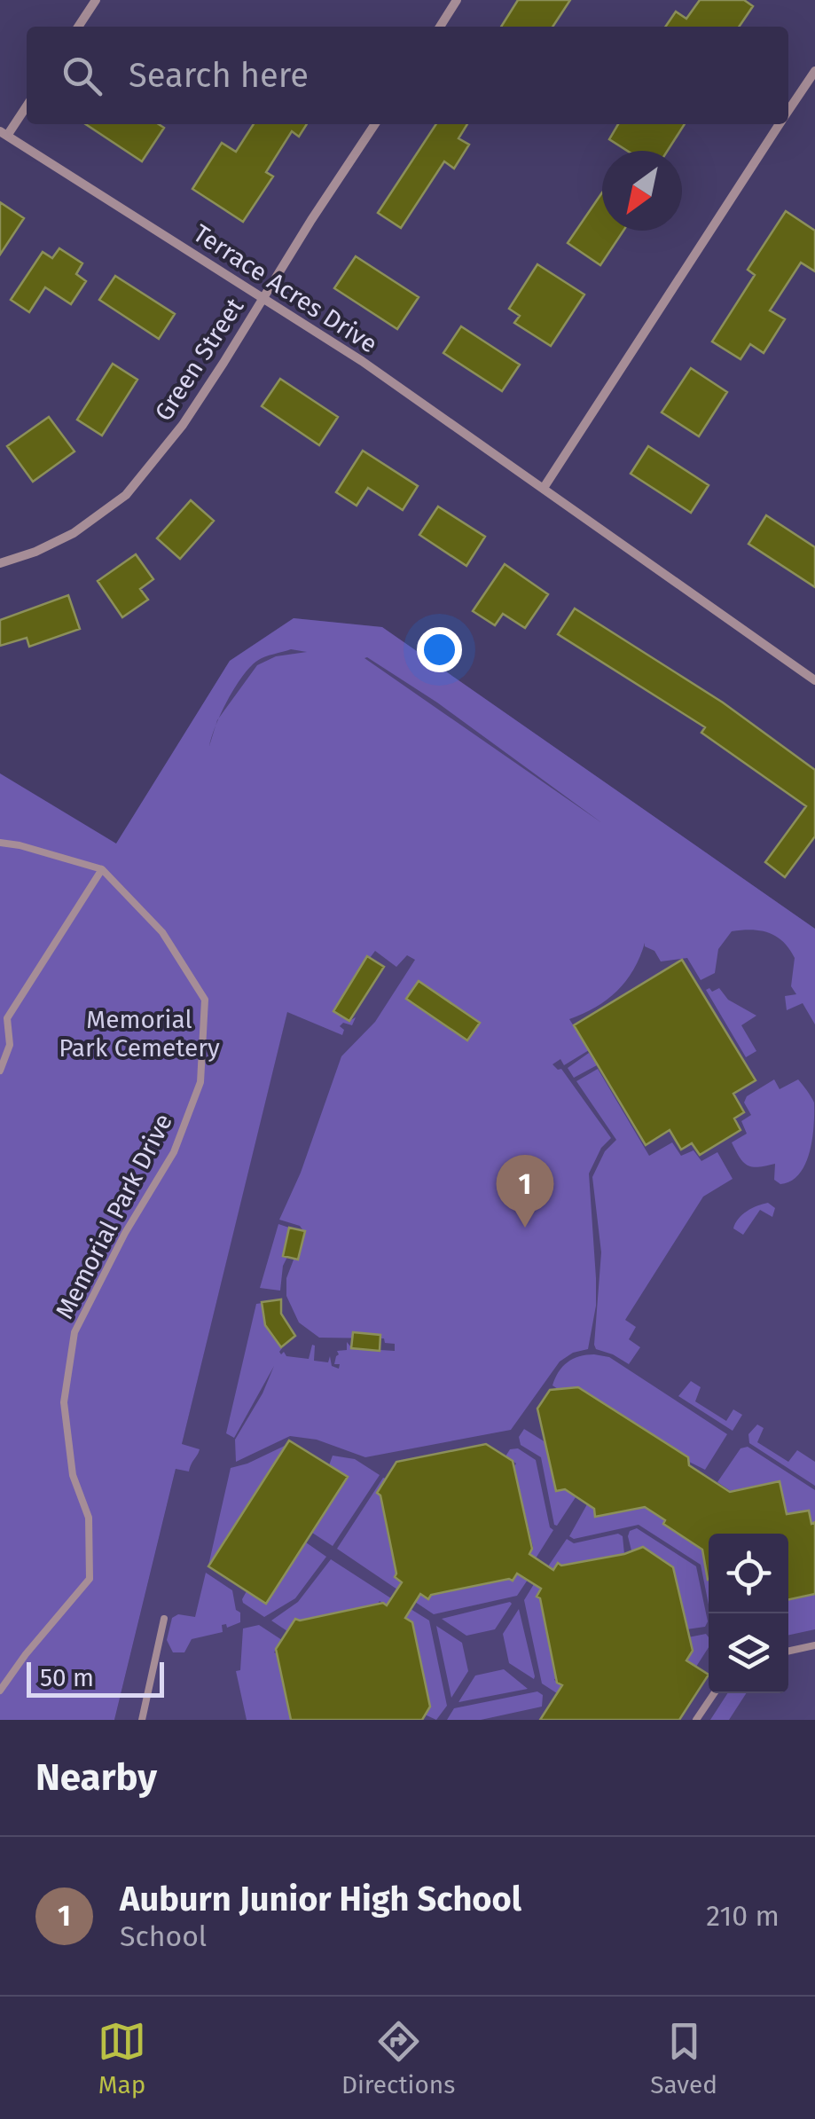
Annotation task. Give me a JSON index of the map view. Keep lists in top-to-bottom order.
{
  "streets": {
    "street": ["Terrace Acres Drive", "Green Street"],
    "lane": ["Memorial Park Drive"]
  },
  "crossings": [
    ["Terrace Acres Drive", "Green Street"]
  ],
  "parks": ["Memorial Park Cemetery"],
  "scale_bar": "50 m",
  "north": "bottom left",
  "page": {
    "search": "Search here",
    "pins": "1",
    "scale": "50 m",
    "heading": "Nearby",
    "list": [
      {
        "mark": "1",
        "name": "Auburn Junior High School",
        "note": "School",
        "value": "210 m"
      }
    ],
    "nav": ["Map", "Directions", "Saved"]
  }
}
